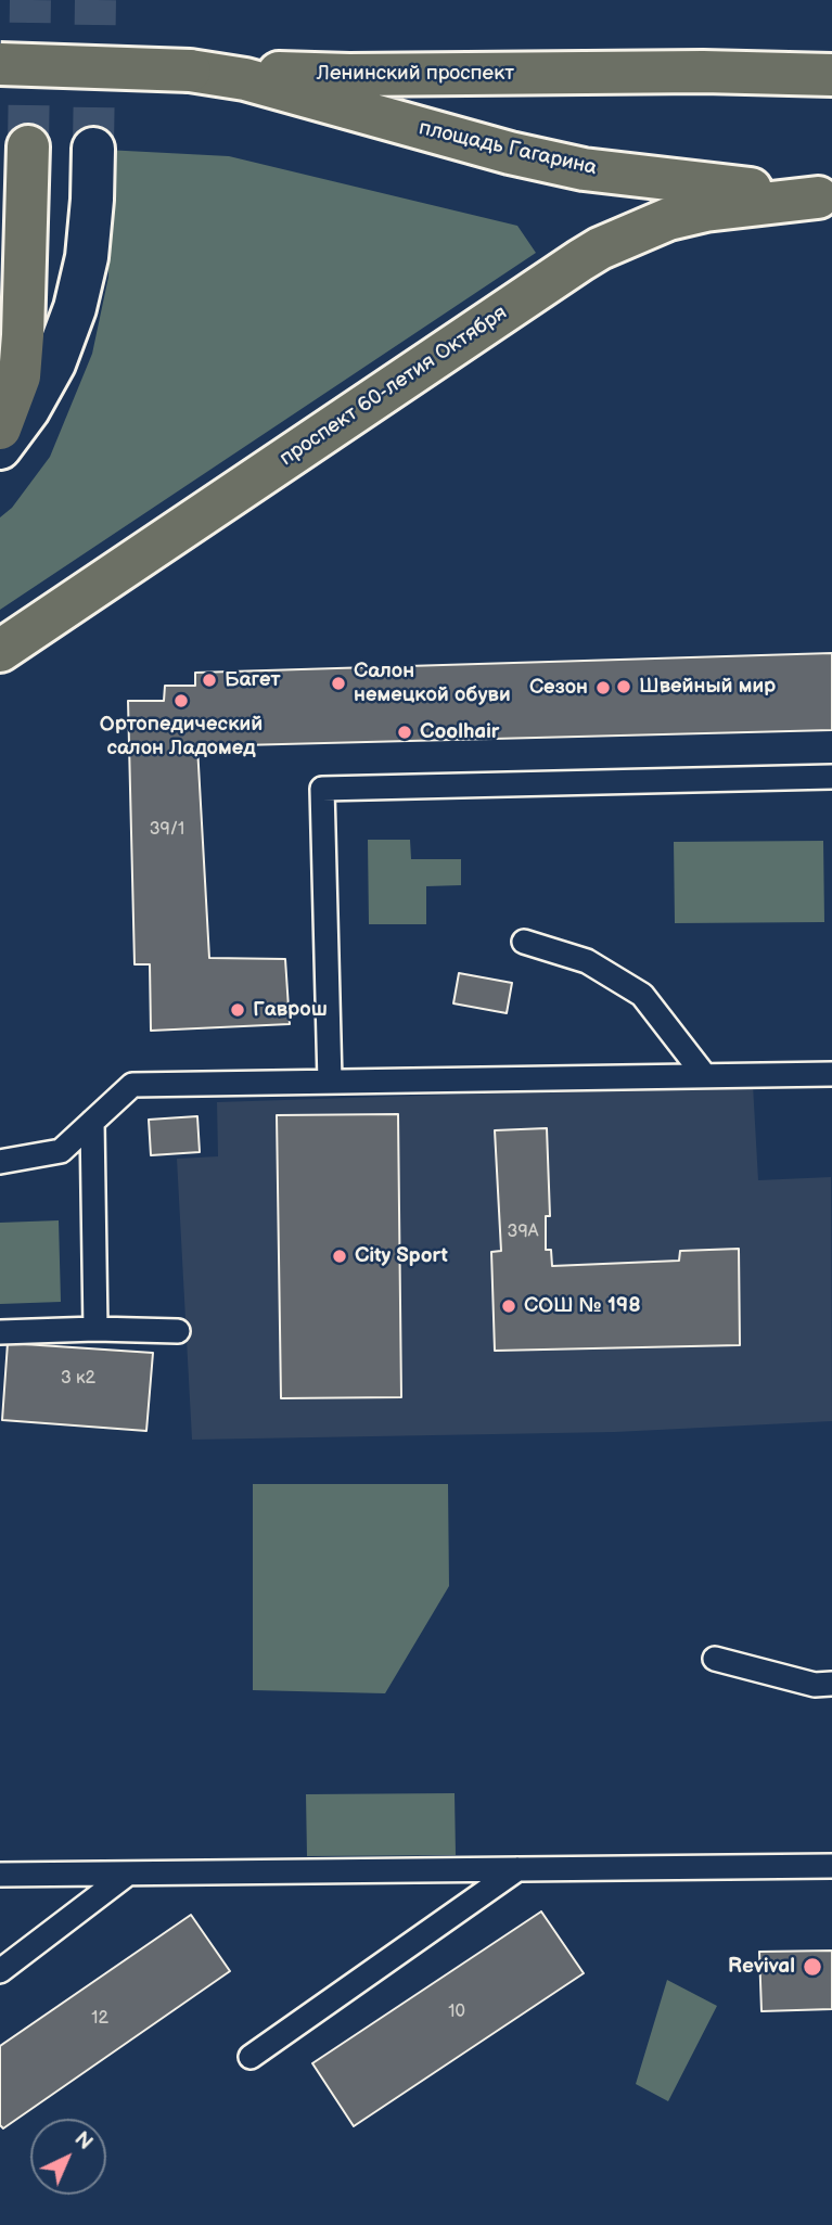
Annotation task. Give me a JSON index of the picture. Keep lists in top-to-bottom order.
{
  "streets": {
    "main road": ["Ленинский проспект", "площадь Гагарина", "проспект 60-летия Октября"]
  },
  "crossings": [
    ["Ленинский проспект", "площадь Гагарина"],
    ["площадь Гагарина", "проспект 60-летия Октября"]
  ],
  "places": [
    "Багет",
    "Салон немецкой обуви",
    "Швейный мир",
    "Сезон",
    "Ортопедический салон Ладомед",
    "Coolhair",
    "Гаврош",
    "City Sport",
    "СОШ № 198",
    "Revival"
  ],
  "house_numbers": [
    "39/1",
    "39А",
    "3 к2",
    "10",
    "12"
  ],
  "north": "top right"
}
